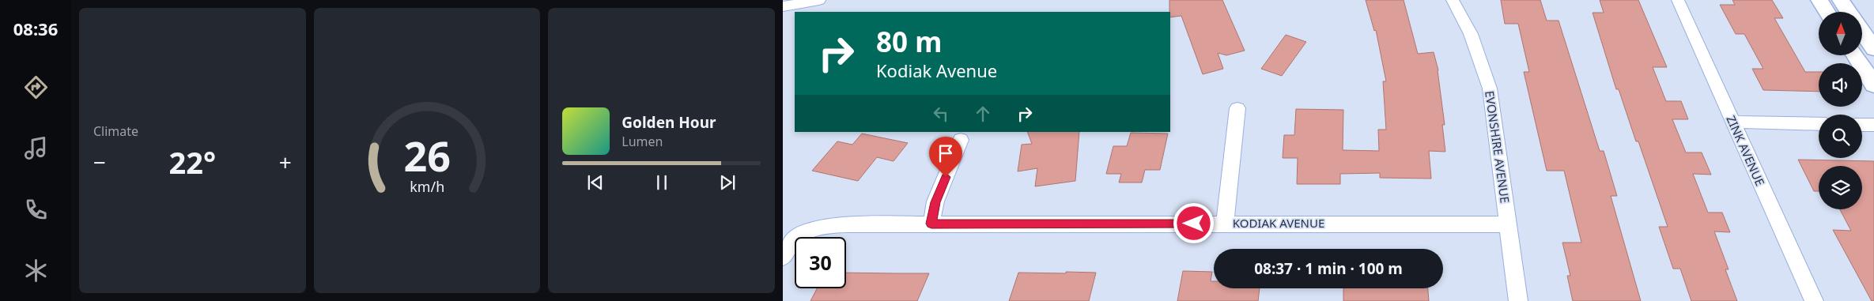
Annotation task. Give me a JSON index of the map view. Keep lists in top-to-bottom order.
{
  "streets": {
    "street": ["EVONSHIRE AVENUE", "ZINK AVENUE", "KODIAK AVENUE"]
  },
  "crossings": [
    ["EVONSHIRE AVENUE", "KODIAK AVENUE"]
  ],
  "north": "top",
  "page": {
    "tabs": "08:36",
    "tile": "Climate",
    "turn": ["80 m", "Kodiak Avenue"],
    "song": ["Golden Hour", "Lumen"],
    "heat": ["−", "22°", "+"],
    "limit": "30",
    "trip": "08:37 · 1 min · 100 m",
    "gauge": ["26", "km/h"]
  }
}
